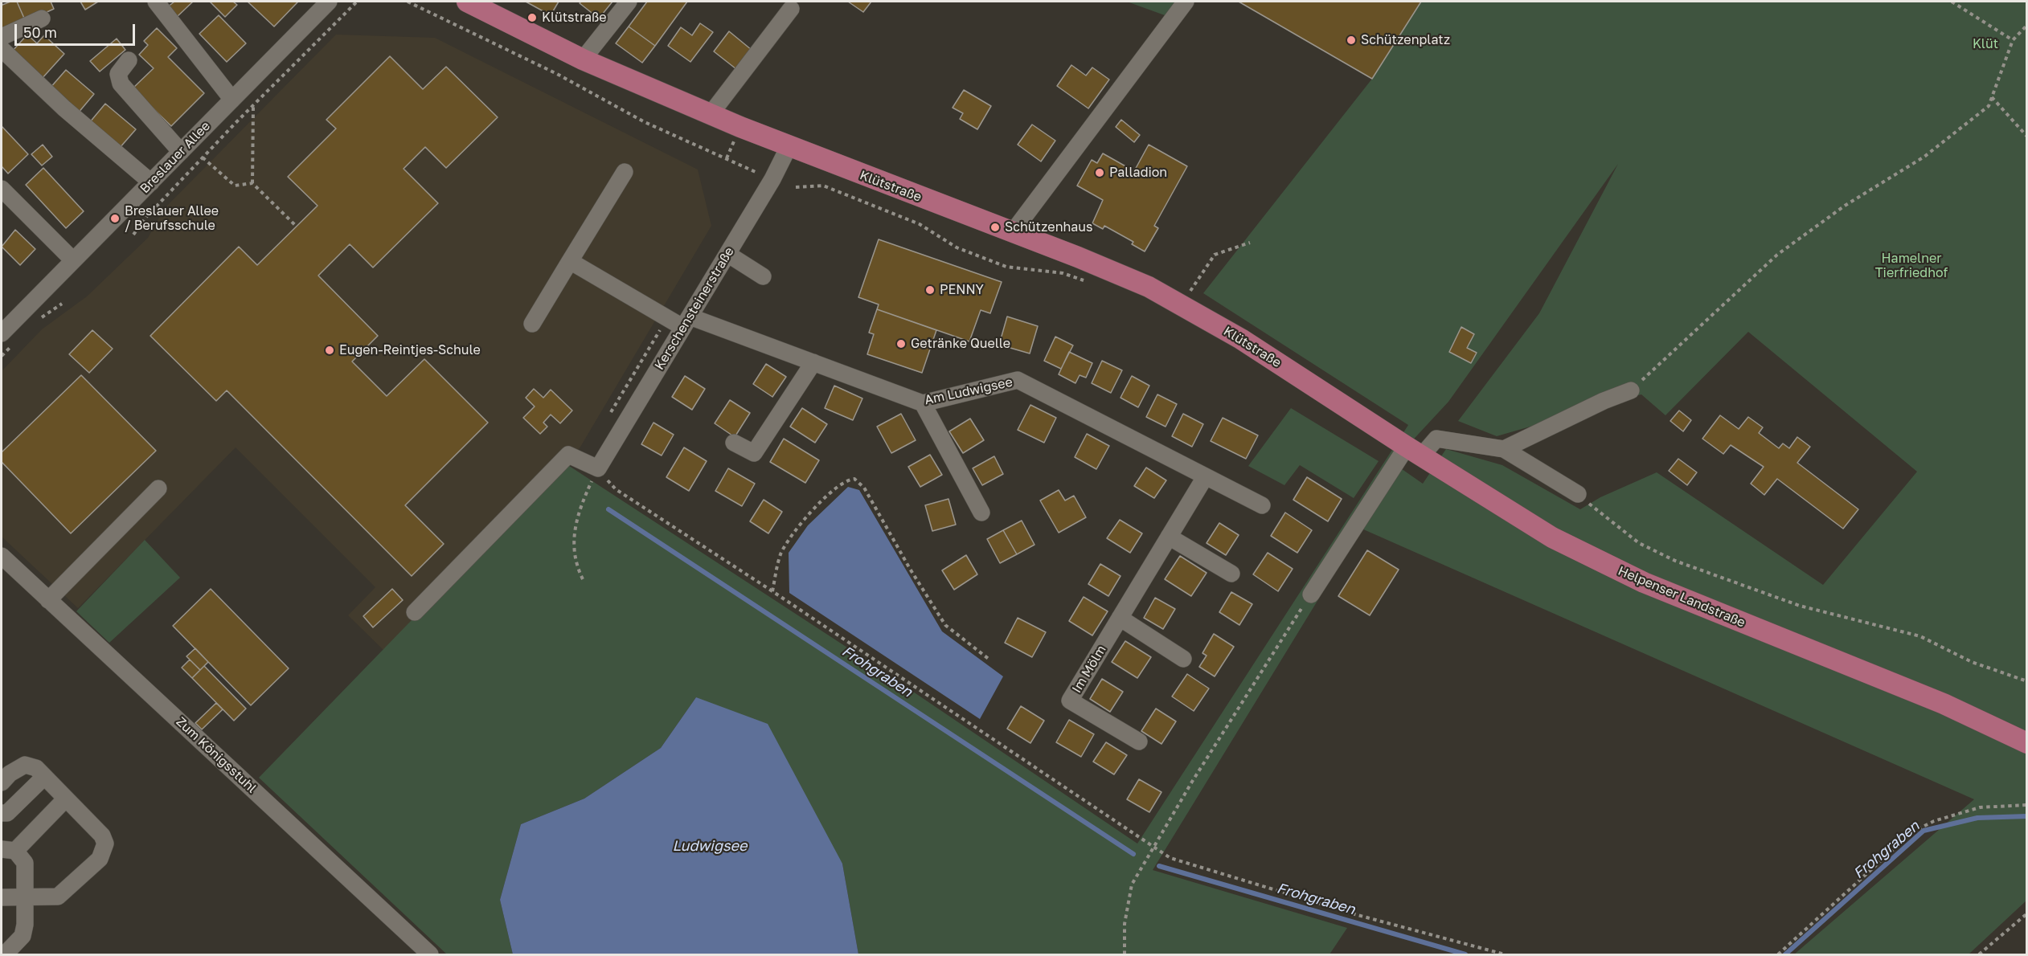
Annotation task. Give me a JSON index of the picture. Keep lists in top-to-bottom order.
{
  "streets": {
    "main road": ["Klütstraße", "Helpenser Landstraße"],
    "street": [
      "Breslauer Allee",
      "Kerschensteinerstraße",
      "Am Ludwigsee",
      "Im Mölm",
      "Zum Königsstuhl"
    ]
  },
  "crossings": [
    ["Klütstraße", "Kerschensteinerstraße"],
    ["Klütstraße", "Helpenser Landstraße"],
    ["Kerschensteinerstraße", "Am Ludwigsee"],
    ["Am Ludwigsee", "Im Mölm"]
  ],
  "water": ["Frohgraben", "Ludwigsee"],
  "parks": ["Klüt", "Hamelner Tierfriedhof"],
  "places": [
    "Klütstraße",
    "Schützenplatz",
    "Palladion",
    "Breslauer Allee / Berufsschule",
    "Schützenhaus",
    "PENNY",
    "Getränke Quelle",
    "Eugen-Reintjes-Schule"
  ],
  "scale_bar": "50 m"
}
